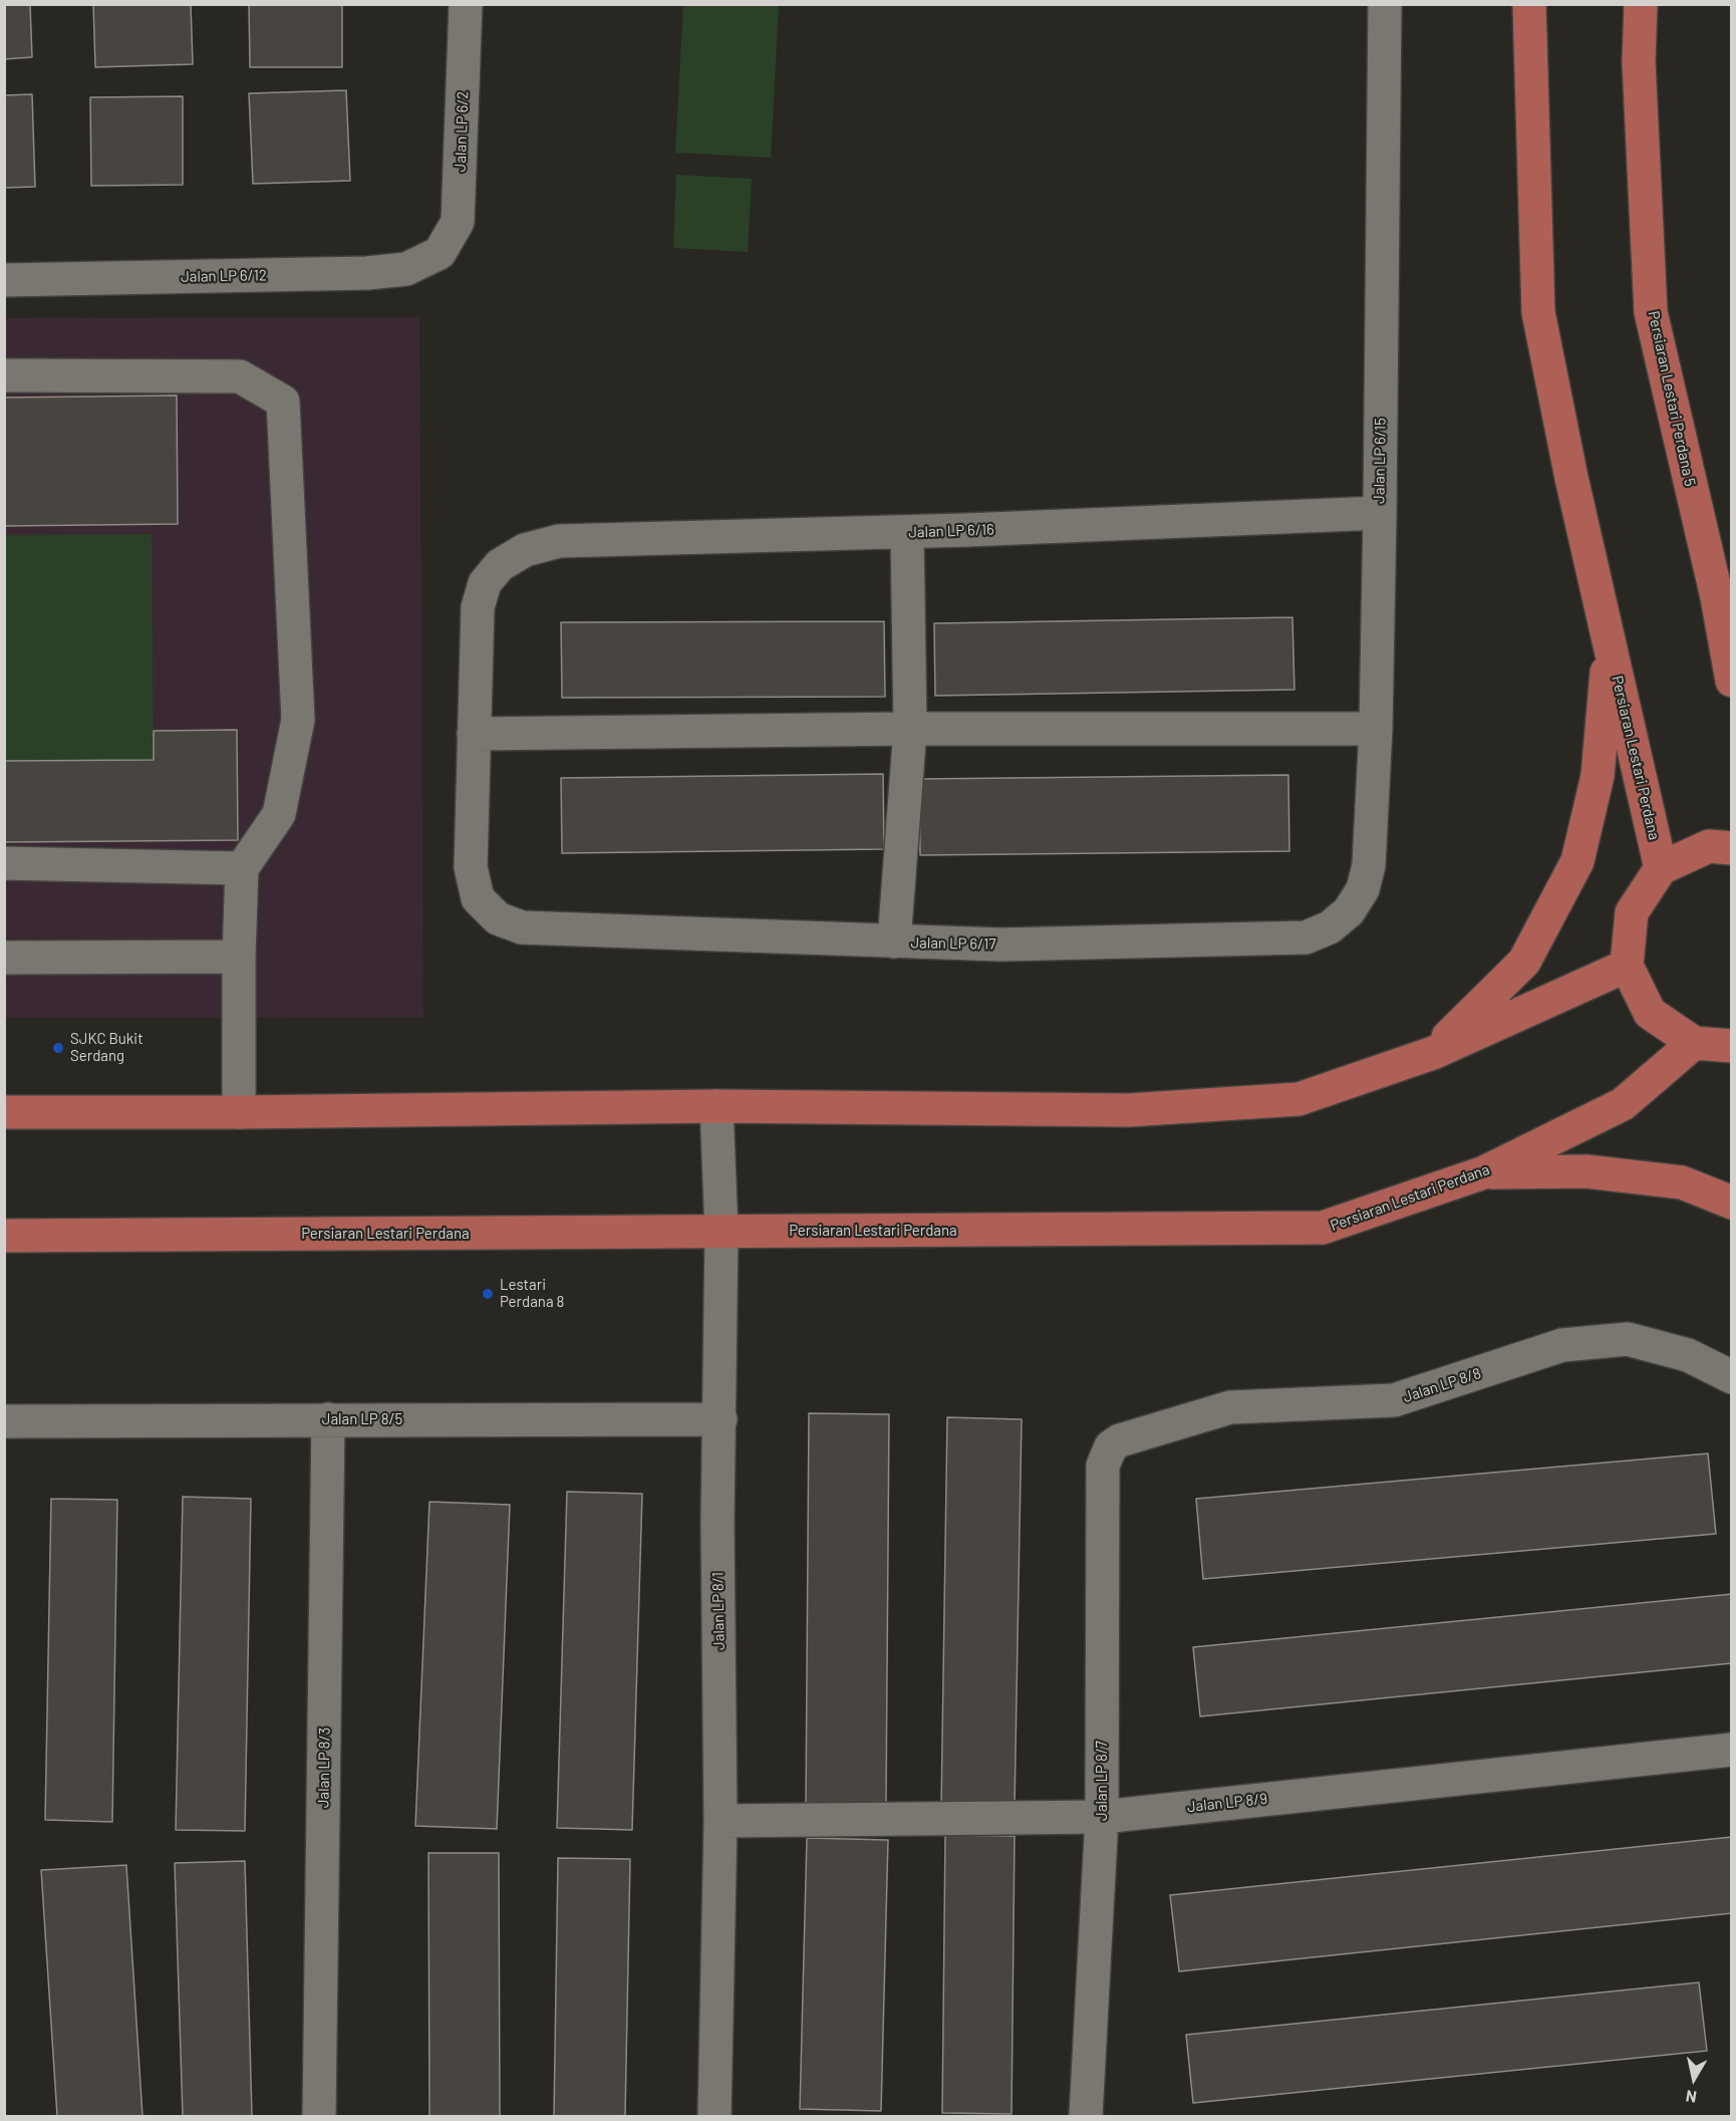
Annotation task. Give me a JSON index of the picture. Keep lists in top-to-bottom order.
{
  "streets": {
    "main road": ["Persiaran Lestari Perdana 5", "Persiaran Lestari Perdana"],
    "street": [
      "Jalan LP 6/2",
      "Jalan LP 6/12",
      "Jalan LP 6/15",
      "Jalan LP 6/16",
      "Jalan LP 6/17",
      "Jalan LP 8/8",
      "Jalan LP 8/5",
      "Jalan LP 8/1",
      "Jalan LP 8/3",
      "Jalan LP 8/7",
      "Jalan LP 8/9"
    ]
  },
  "crossings": [
    ["Jalan LP 6/2", "Jalan LP 6/12"],
    ["Jalan LP 6/15", "Jalan LP 6/16"],
    ["Jalan LP 6/15", "Jalan LP 6/17"],
    ["Jalan LP 6/16", "Jalan LP 6/17"],
    ["Persiaran Lestari Perdana", "Jalan LP 8/1"],
    ["Jalan LP 8/8", "Jalan LP 8/7"],
    ["Jalan LP 8/5", "Jalan LP 8/1"],
    ["Jalan LP 8/5", "Jalan LP 8/3"],
    ["Jalan LP 8/1", "Jalan LP 8/9"],
    ["Jalan LP 8/7", "Jalan LP 8/9"]
  ],
  "places": ["SJKC Bukit Serdang", "Lestari Perdana 8"],
  "north": "bottom"
}
